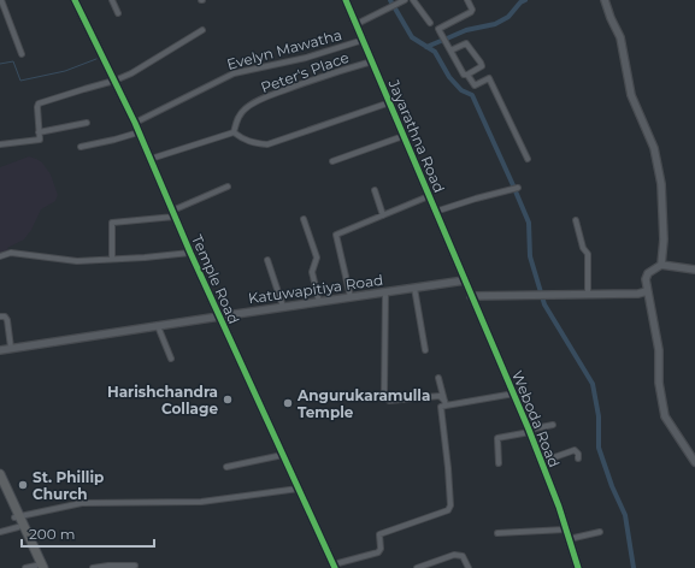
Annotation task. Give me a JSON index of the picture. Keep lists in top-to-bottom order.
{
  "streets": {
    "street": [
      "Evelyn Mawatha",
      "Peter's Place",
      "Jayarathna Road",
      "Temple Road",
      "Katuwapitiya Road",
      "Weboda Road"
    ]
  },
  "crossings": [
    ["Evelyn Mawatha", "Jayarathna Road"],
    ["Evelyn Mawatha", "Temple Road"],
    ["Peter's Place", "Jayarathna Road"],
    ["Jayarathna Road", "Katuwapitiya Road"],
    ["Jayarathna Road", "Weboda Road"],
    ["Temple Road", "Katuwapitiya Road"],
    ["Katuwapitiya Road", "Weboda Road"]
  ],
  "places": ["Harishchandra Collage", "Angurukaramulla Temple", "St. Phillip Church"],
  "scale_bar": "200 m"
}
